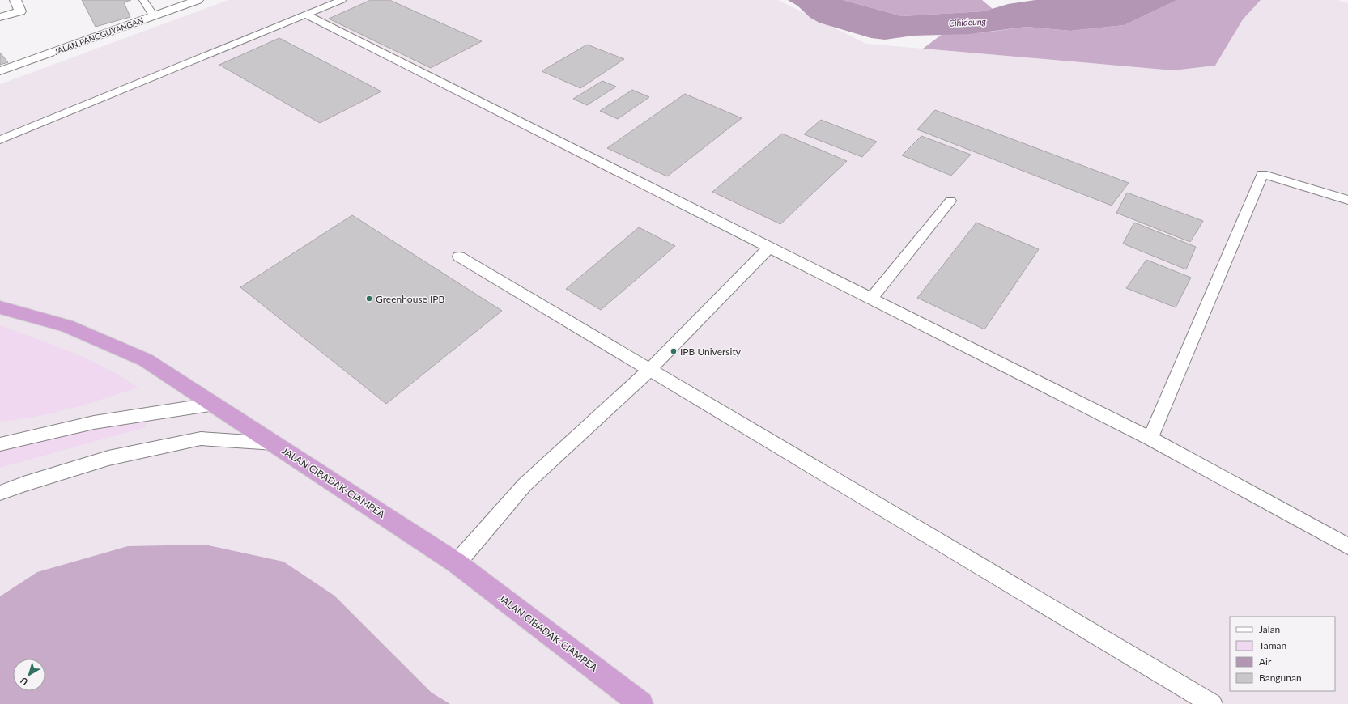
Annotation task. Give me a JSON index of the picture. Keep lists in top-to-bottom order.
{
  "streets": {
    "highway": ["JALAN CIBADAK-CIAMPEA"],
    "street": ["JALAN PANGGUYANGAN"]
  },
  "water": ["Cihideung"],
  "places": ["Greenhouse IPB", "IPB University"],
  "legend": [
    "Jalan",
    "Taman",
    "Air",
    "Bangunan"
  ],
  "north": "bottom left"
}
